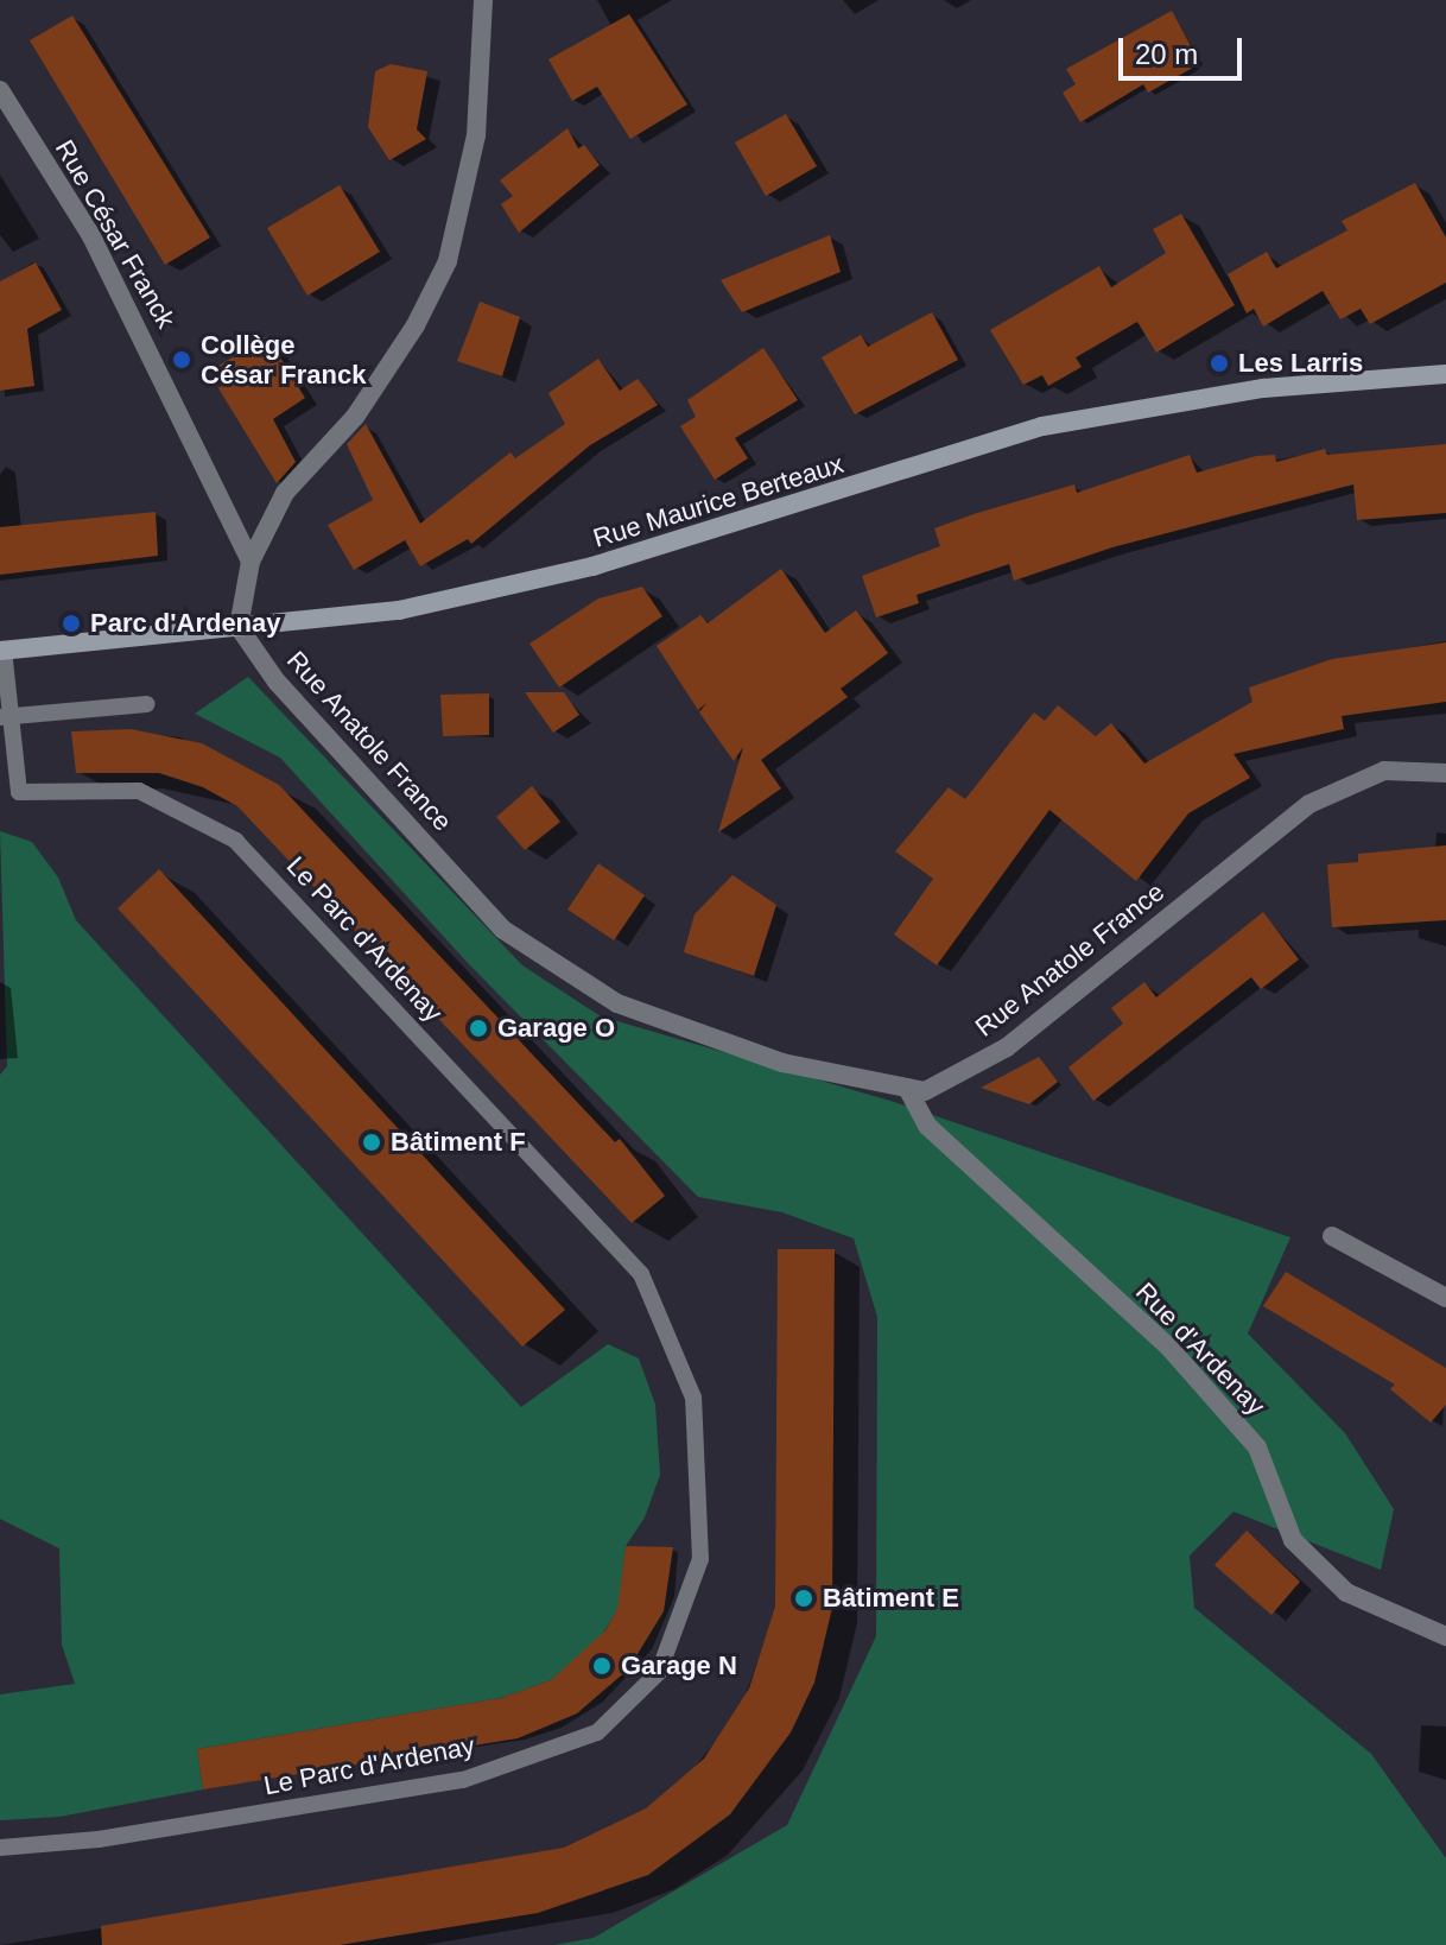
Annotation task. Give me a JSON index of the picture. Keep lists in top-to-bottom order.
{
  "streets": {
    "main road": ["Rue Maurice Berteaux"],
    "street": ["Rue César Franck", "Rue Anatole France", "Rue d'Ardenay"],
    "lane": ["Le Parc d'Ardenay"]
  },
  "crossings": [
    ["Rue Maurice Berteaux", "Rue Anatole France"],
    ["Rue Anatole France", "Rue d'Ardenay"]
  ],
  "places": [
    "Collège César Franck",
    "Les Larris",
    "Parc d'Ardenay",
    "Garage O",
    "Bâtiment F",
    "Bâtiment E",
    "Garage N"
  ],
  "scale_bar": "20 m"
}
